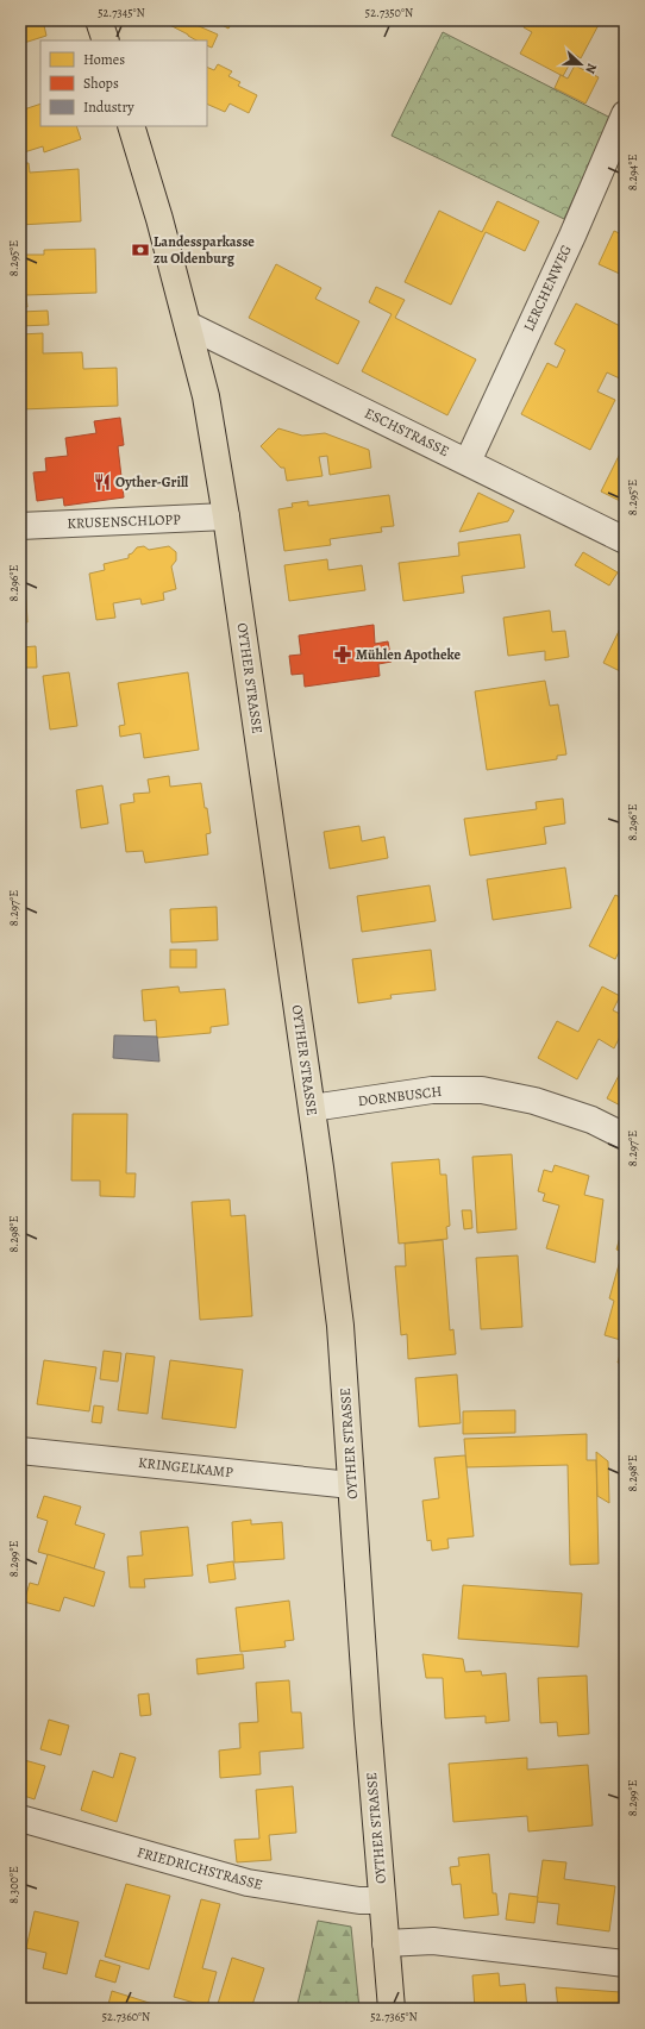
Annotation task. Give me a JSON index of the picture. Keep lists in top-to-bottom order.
{
  "streets": {
    "main road": ["OYTHER STRASSE"],
    "street": [
      "LERCHENWEG",
      "ESCHSTRASSE",
      "KRUSENSCHLOPP",
      "DORNBUSCH",
      "KRINGELKAMP",
      "FRIEDRICHSTRASSE"
    ]
  },
  "crossings": [
    ["LERCHENWEG", "ESCHSTRASSE"],
    ["ESCHSTRASSE", "OYTHER STRASSE"],
    ["KRUSENSCHLOPP", "OYTHER STRASSE"],
    ["OYTHER STRASSE", "DORNBUSCH"],
    ["OYTHER STRASSE", "KRINGELKAMP"],
    ["OYTHER STRASSE", "FRIEDRICHSTRASSE"]
  ],
  "places": {
    "bank": ["Landessparkasse zu Oldenburg"],
    "restaurant": ["Oyther-Grill"],
    "pharmacy": ["Mühlen Apotheke"]
  },
  "legend": ["Homes", "Shops", "Industry"],
  "north": "right",
  "coordinates": [
    "52.7345°N",
    "52.7350°N",
    "8.294°E",
    "8.295°E",
    "8.296°E",
    "8.297°E",
    "8.298°E",
    "8.299°E",
    "8.300°E",
    "52.7360°N",
    "52.7365°N"
  ]
}
